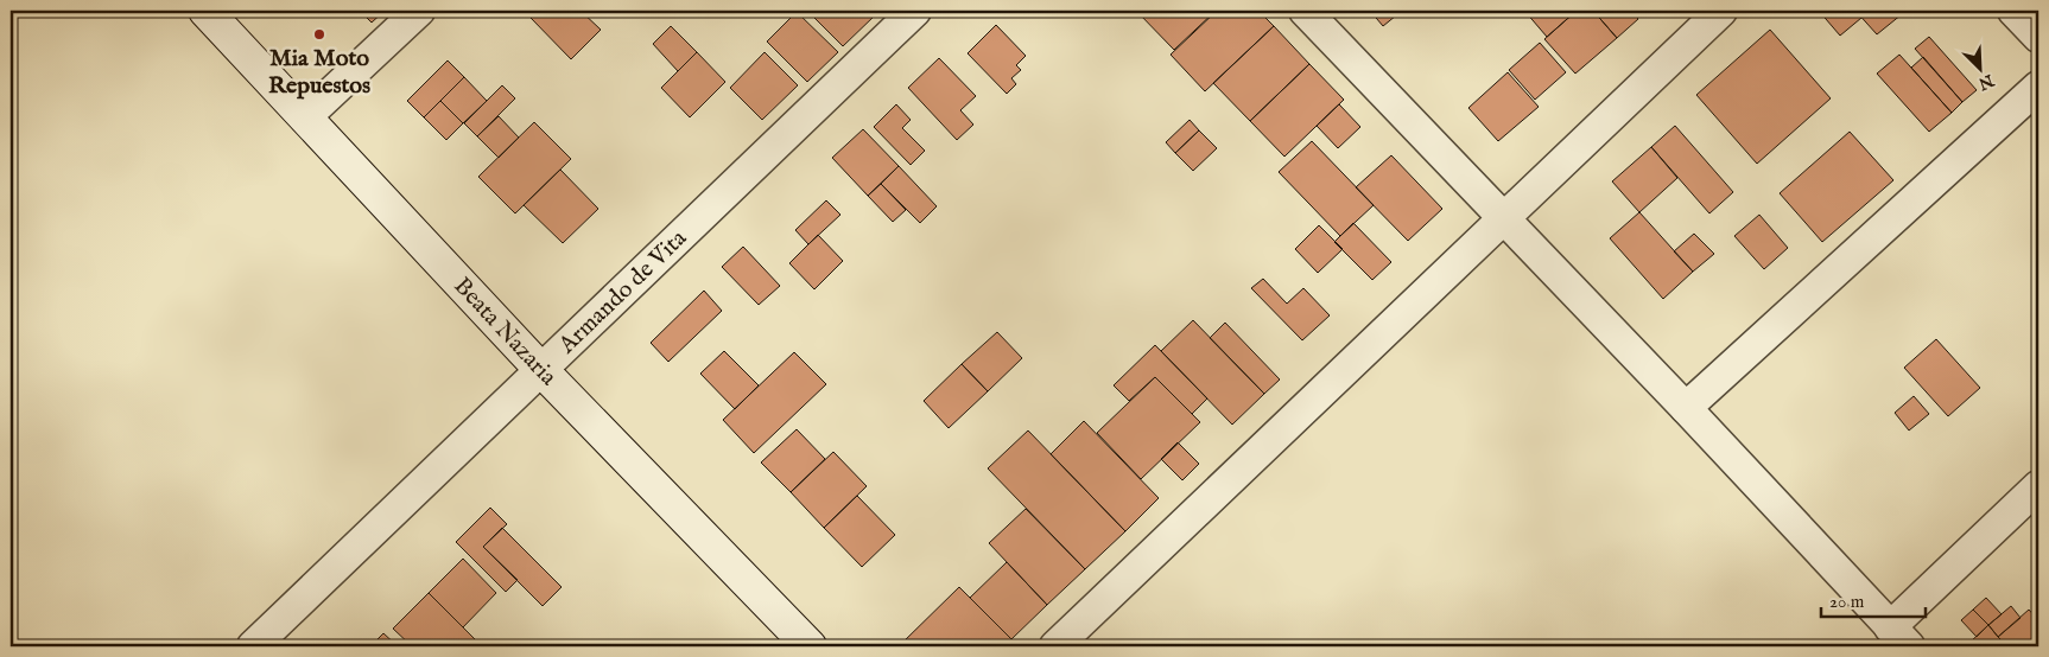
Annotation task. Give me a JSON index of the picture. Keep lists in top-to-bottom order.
{
  "streets": {
    "main road": ["Beata Nazaria"],
    "street": ["Armando de Vita"]
  },
  "crossings": [
    ["Armando de Vita", "Beata Nazaria"]
  ],
  "places": ["Mia Moto Repuestos"],
  "scale_bar": "20 m",
  "north": "bottom right"
}
